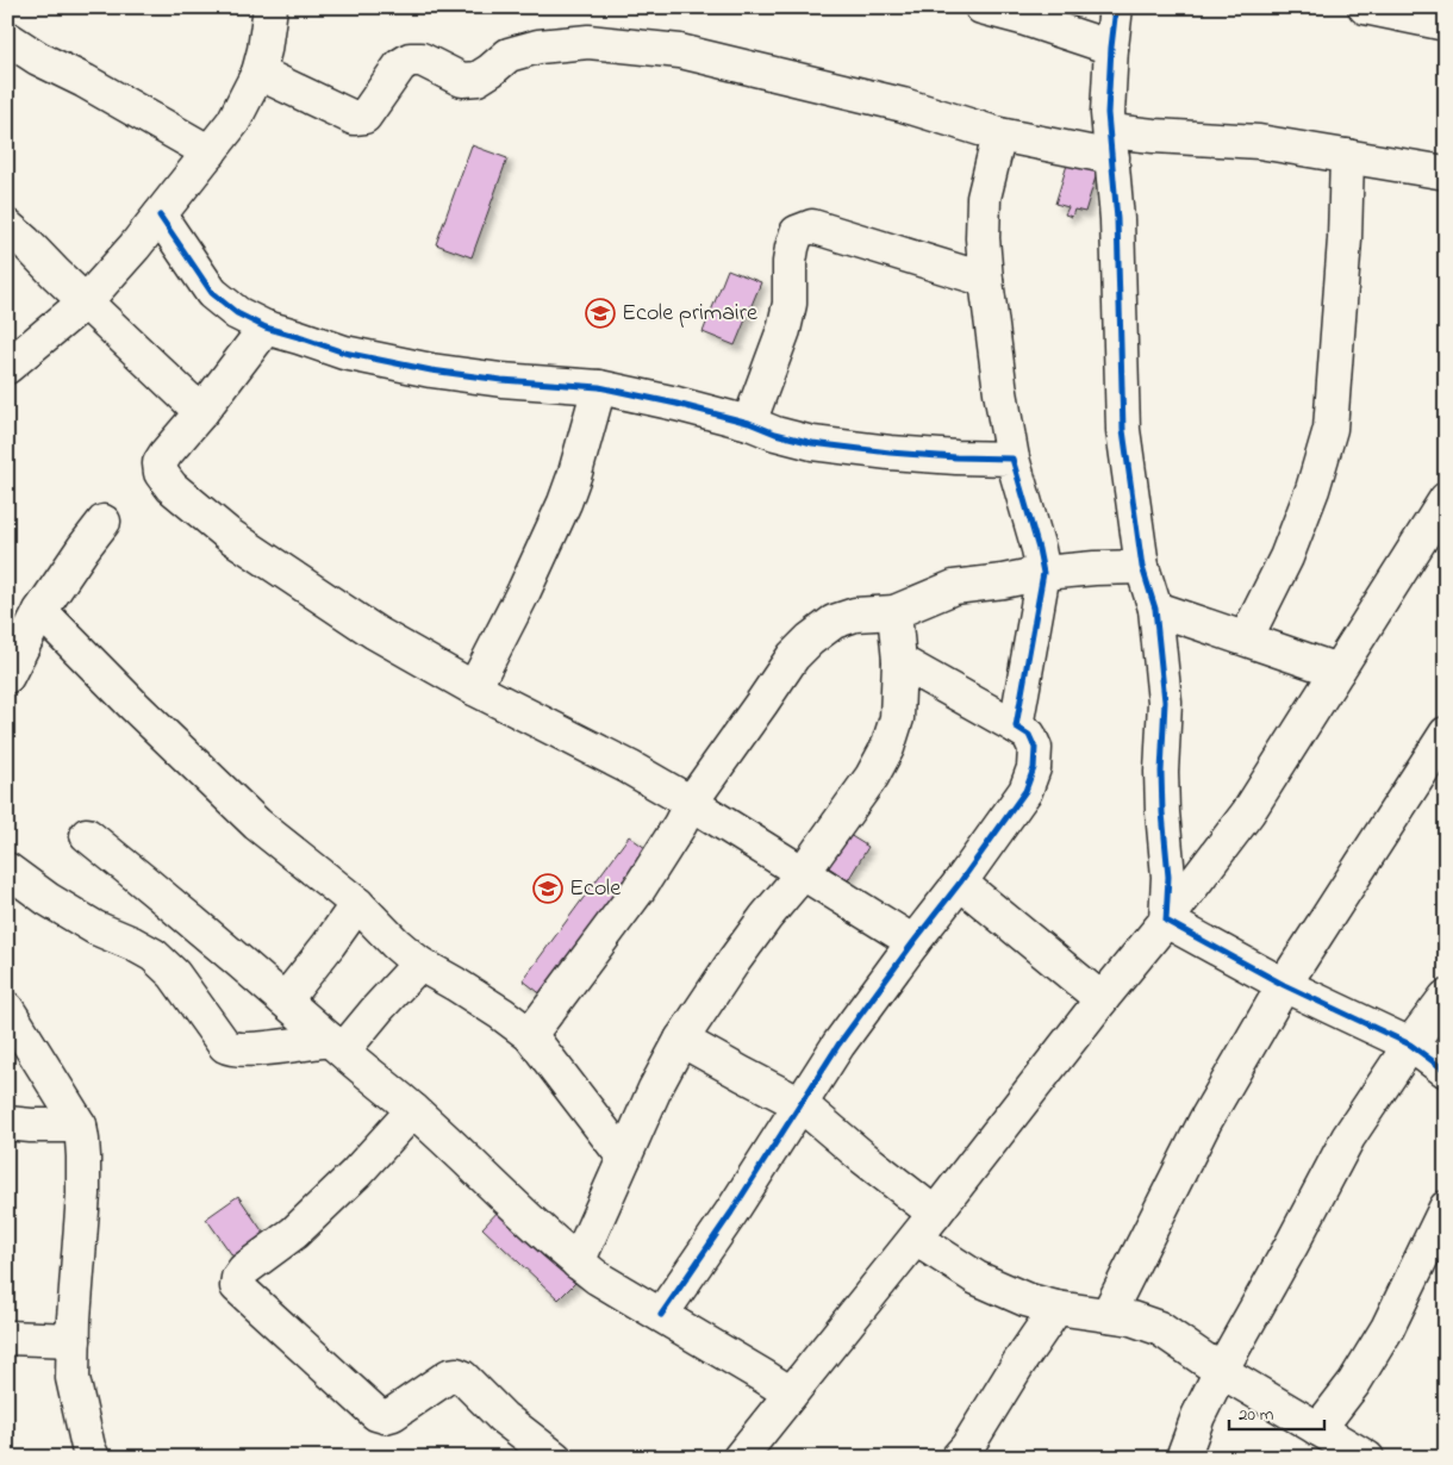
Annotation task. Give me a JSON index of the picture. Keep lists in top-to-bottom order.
{
  "places": {
    "school or university": ["Ecole primaire", "Ecole"]
  },
  "scale_bar": "20 m"
}
